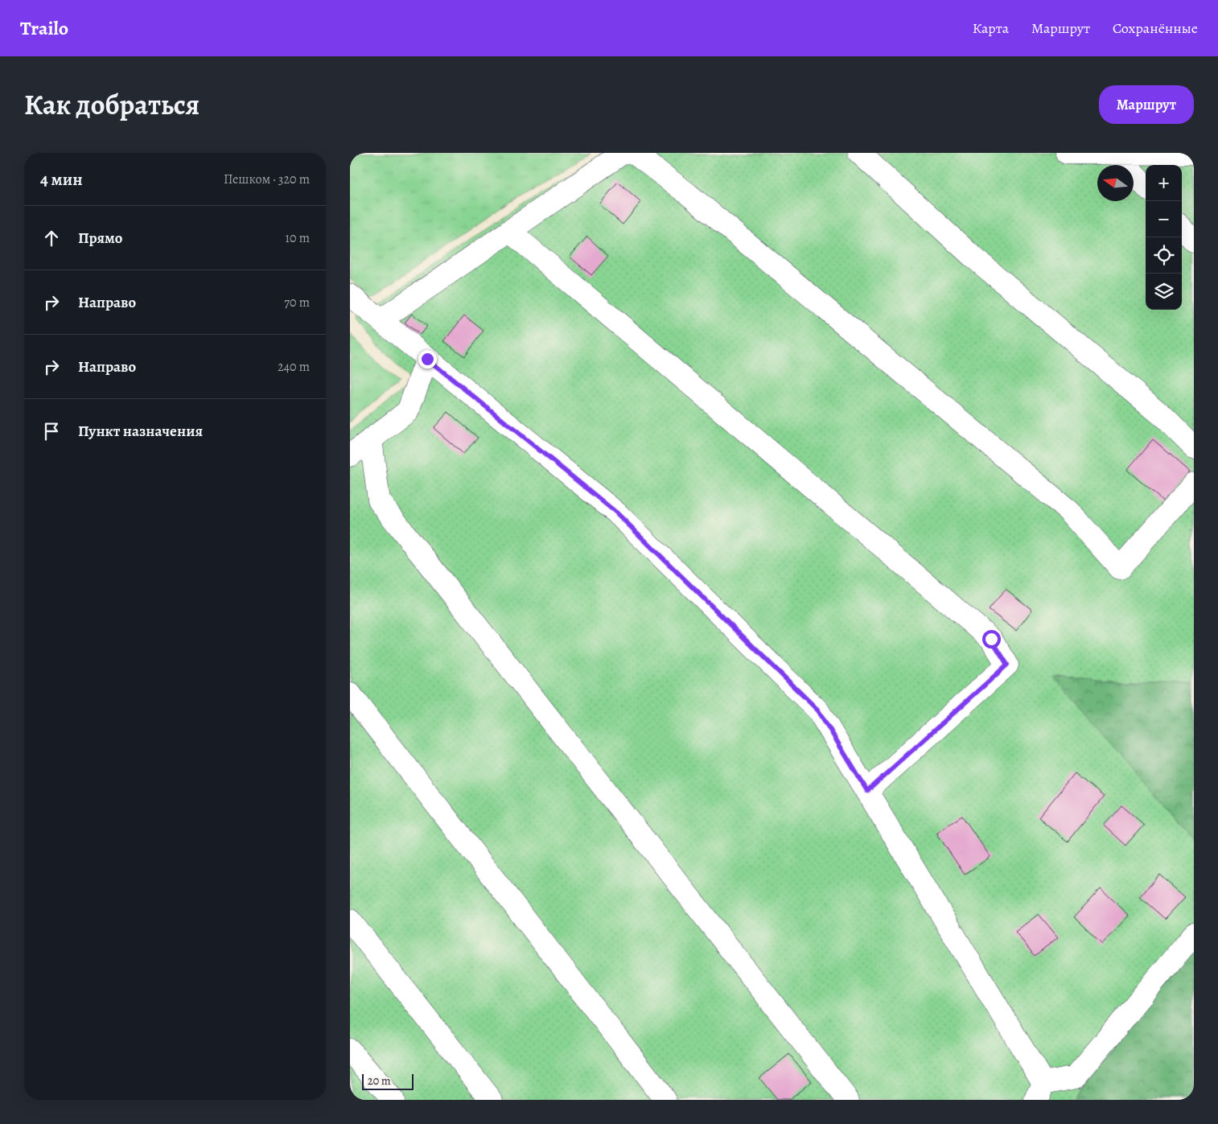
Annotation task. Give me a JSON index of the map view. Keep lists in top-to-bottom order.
{
  "scale_bar": "20 m",
  "north": "left",
  "page": {
    "header": "Trailo",
    "nav": ["Карта", "Маршрут", "Сохранённые"],
    "title": "Как добраться",
    "buttons": "Маршрут",
    "heading": ["4 мин", "Пешком · 320 m"],
    "map_buttons": ["+", "−"],
    "list": [
      ["Прямо", "10 m"],
      ["Направо", "70 m"],
      ["Направо", "240 m"],
      "Пункт назначения"
    ],
    "scale": "20 m"
  }
}
